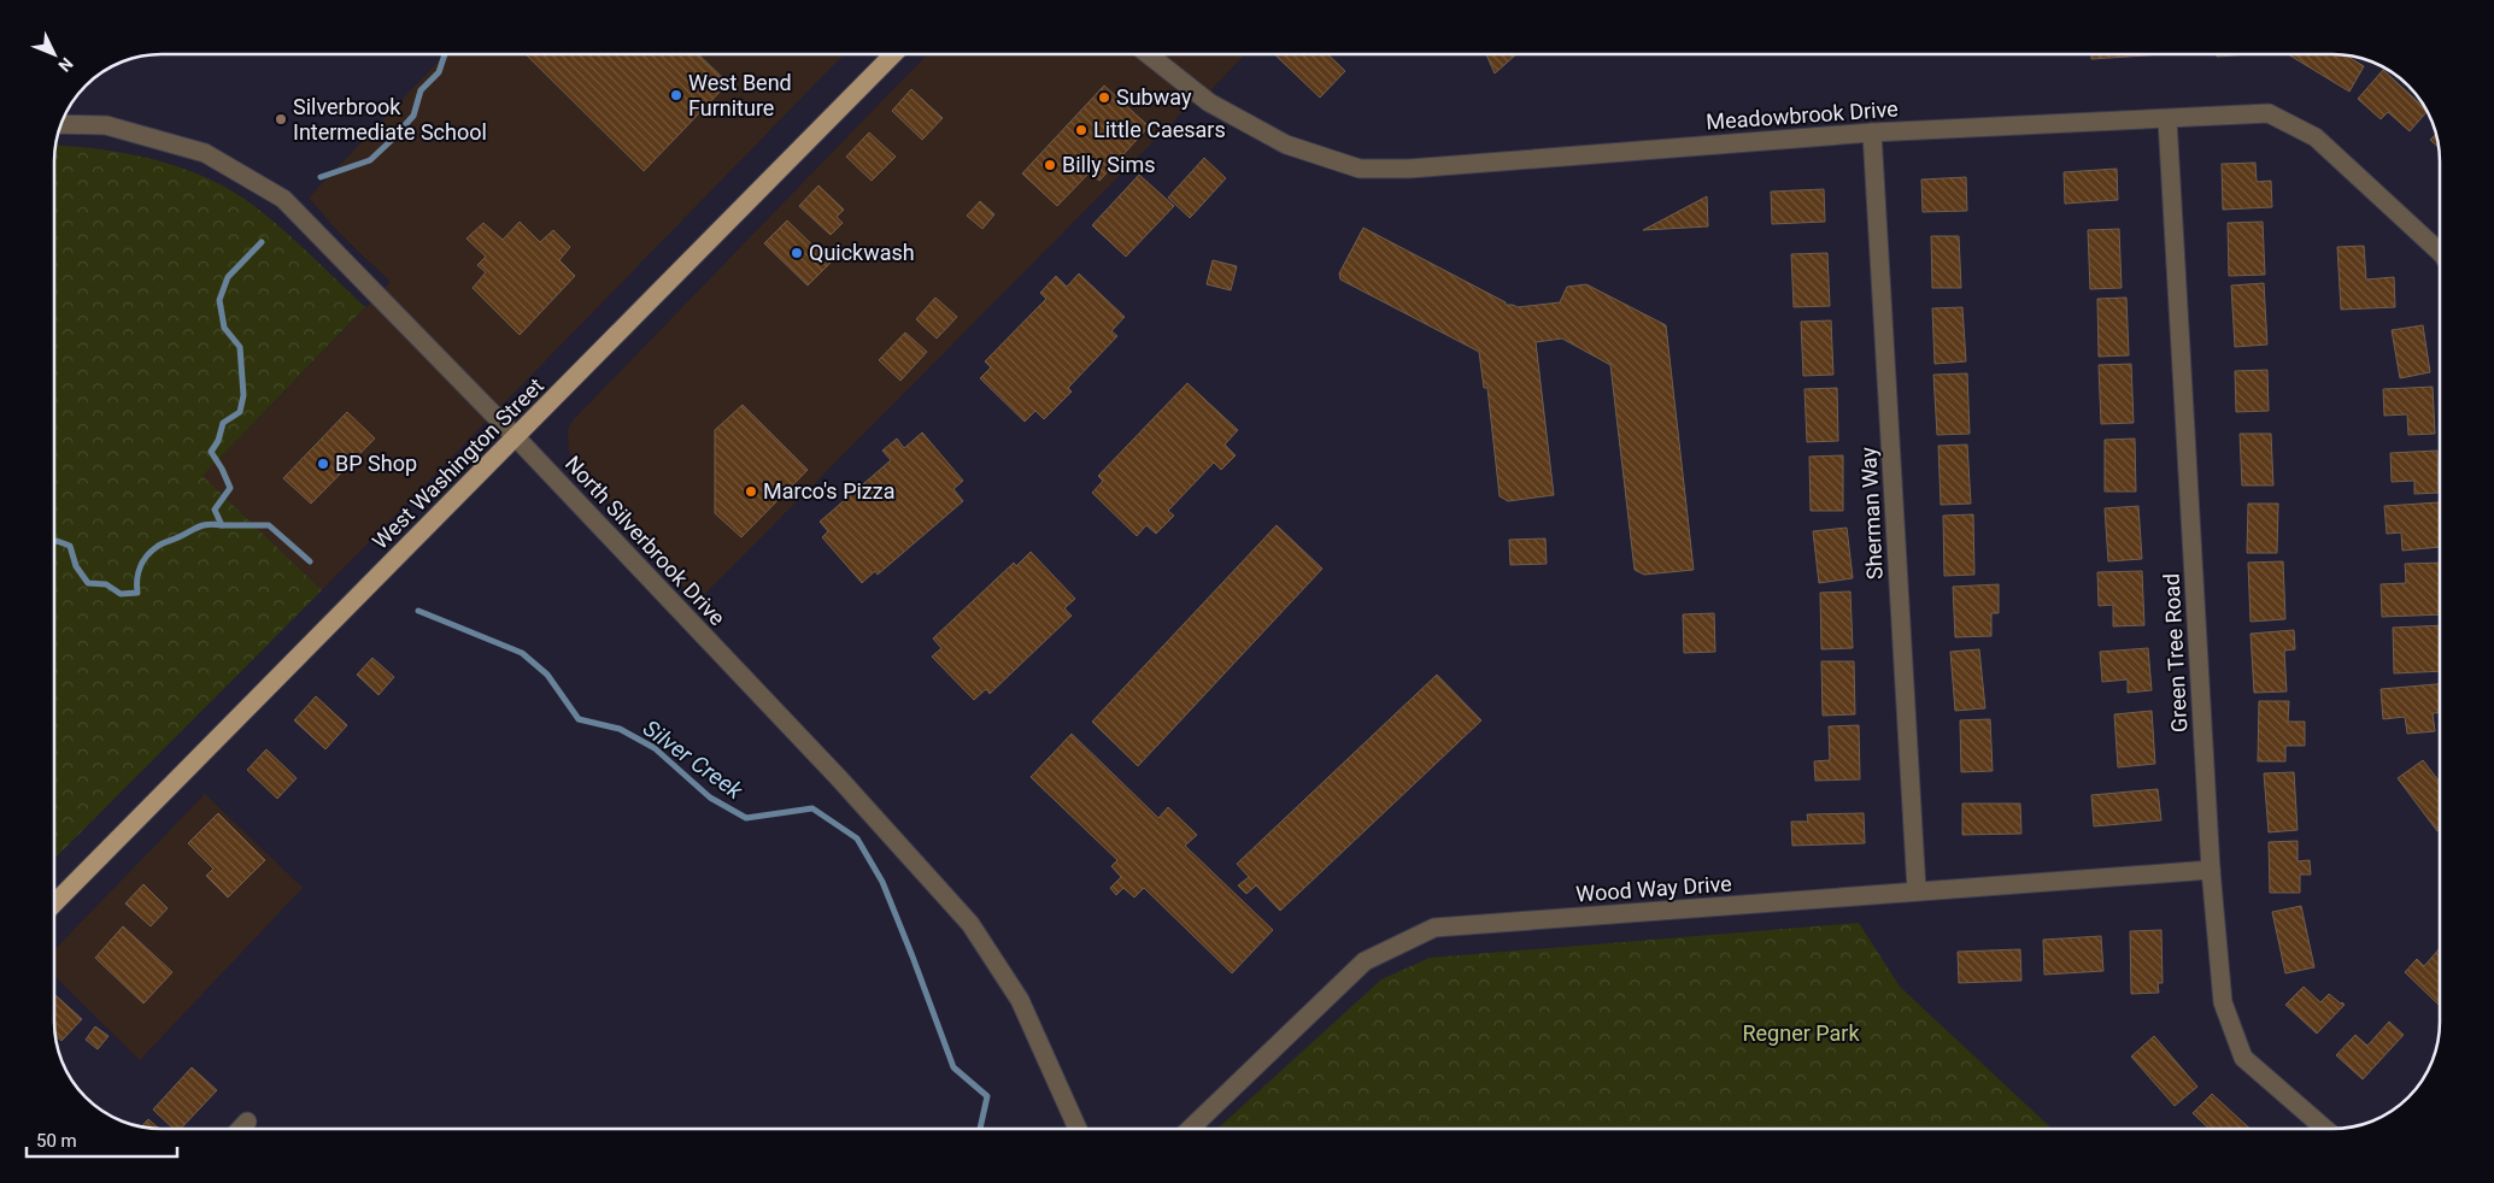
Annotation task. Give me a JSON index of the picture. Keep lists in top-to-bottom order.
{
  "streets": {
    "main road": ["West Washington Street"],
    "street": [
      "Meadowbrook Drive",
      "Sherman Way",
      "North Silverbrook Drive",
      "Green Tree Road",
      "Wood Way Drive"
    ]
  },
  "crossings": [
    ["Meadowbrook Drive", "Sherman Way"],
    ["Meadowbrook Drive", "Green Tree Road"],
    ["West Washington Street", "North Silverbrook Drive"],
    ["Sherman Way", "Wood Way Drive"],
    ["Green Tree Road", "Wood Way Drive"]
  ],
  "water": ["Silver Creek"],
  "parks": ["Regner Park"],
  "places": [
    "West Bend Furniture",
    "Subway",
    "Silverbrook Intermediate School",
    "Little Caesars",
    "Billy Sims",
    "Quickwash",
    "BP Shop",
    "Marco's Pizza"
  ],
  "scale_bar": "50 m",
  "north": "bottom right"
}
